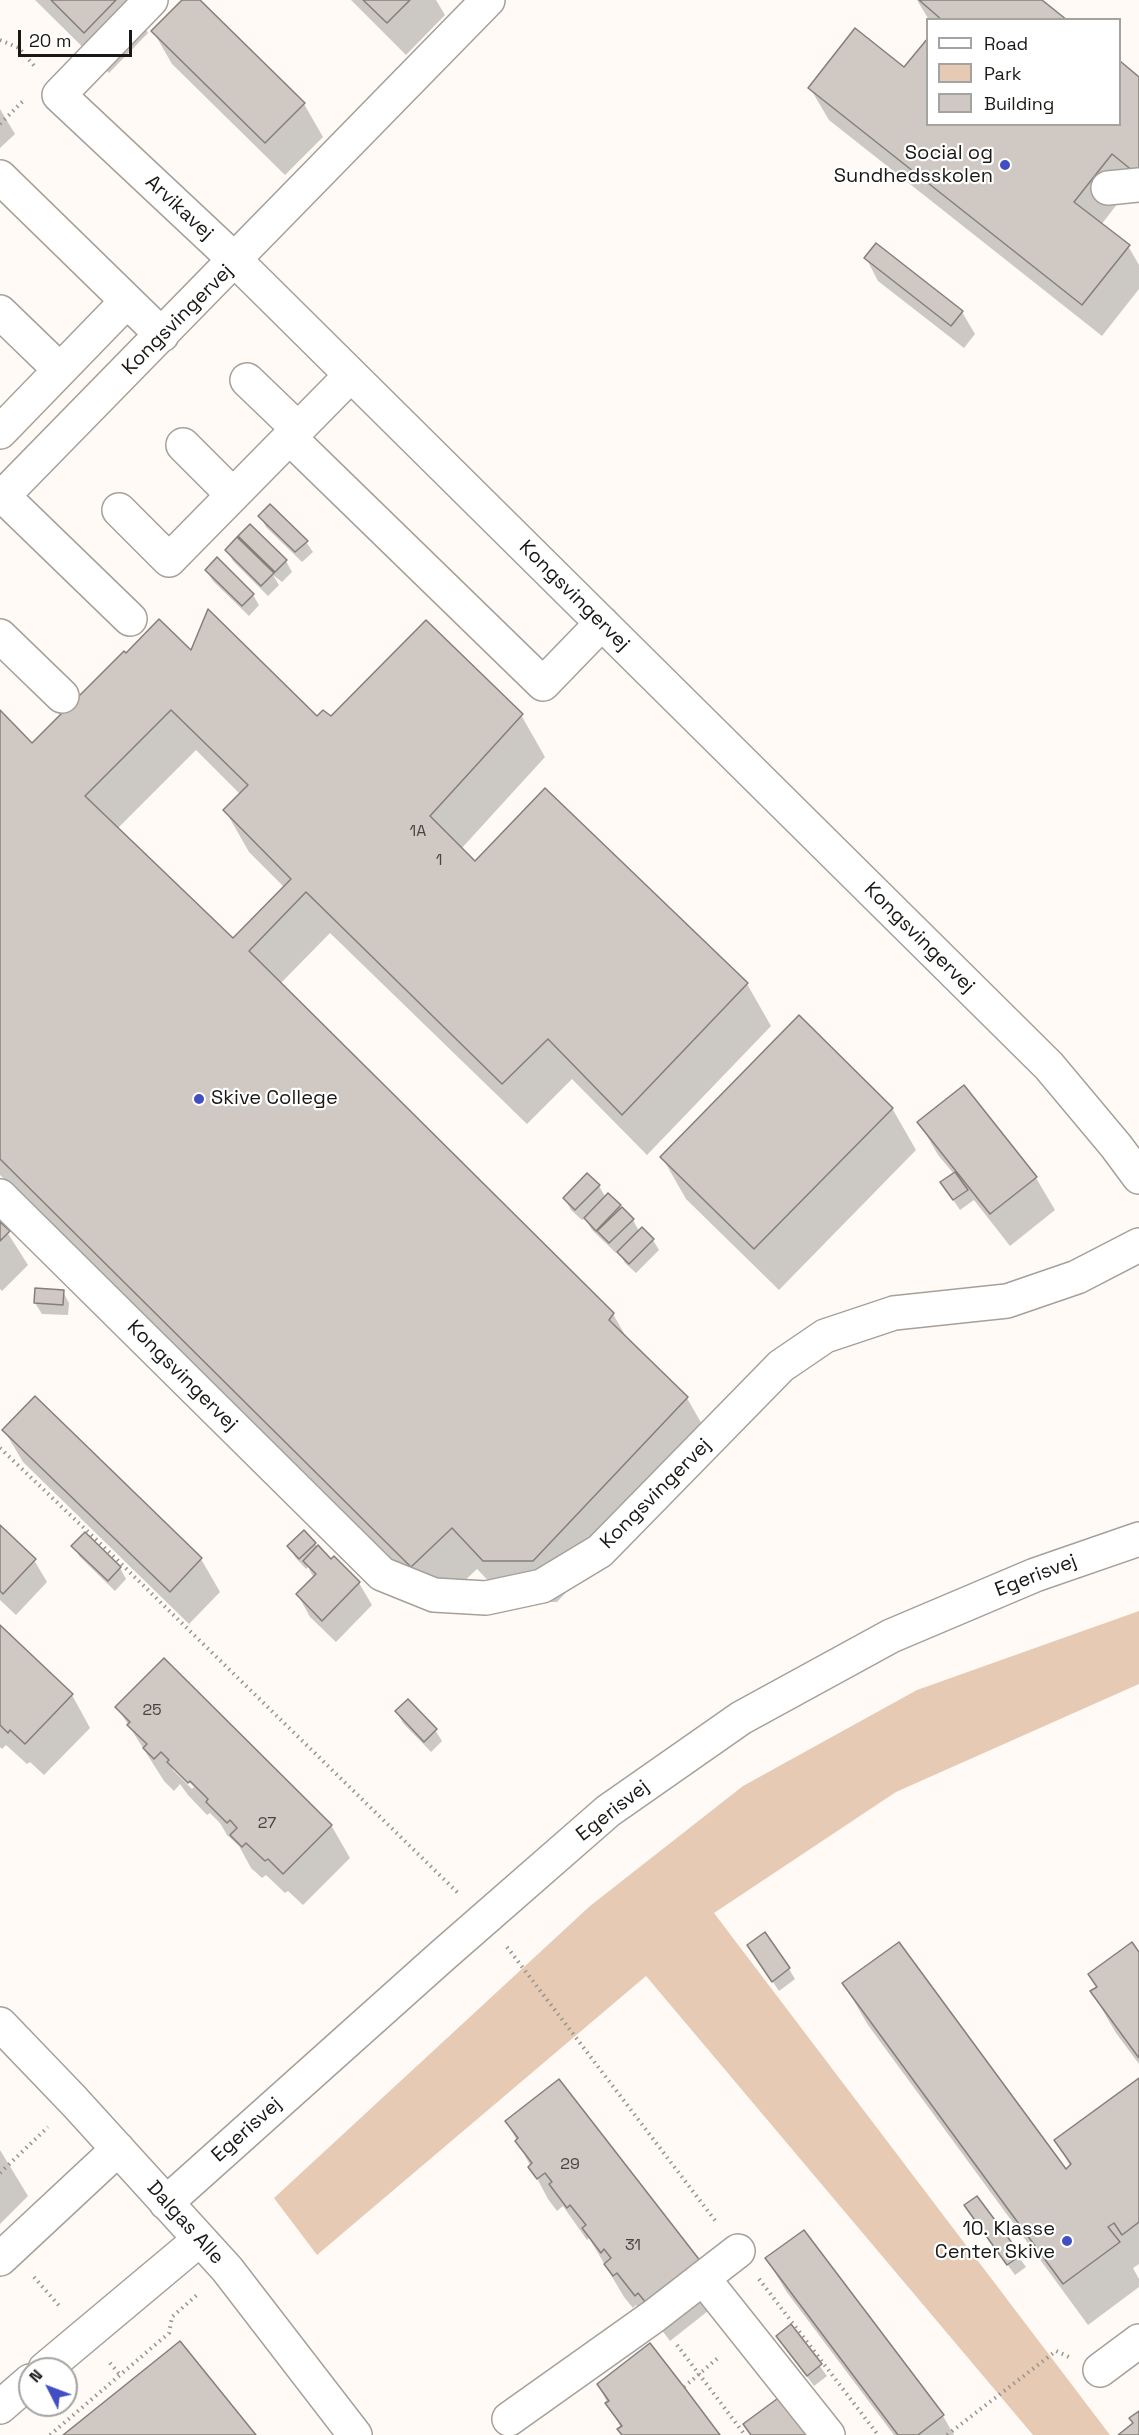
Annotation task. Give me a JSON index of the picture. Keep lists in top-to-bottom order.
{
  "streets": {
    "street": [
      "Arvikavej",
      "Kongsvingervej",
      "Egerisvej",
      "Dalgas Alle"
    ]
  },
  "crossings": [
    ["Arvikavej", "Kongsvingervej"],
    ["Egerisvej", "Dalgas Alle"]
  ],
  "places": ["Social og Sundhedsskolen", "Skive College", "10. Klasse Center Skive"],
  "house_numbers": [
    "1A",
    "1",
    "25",
    "27",
    "29",
    "31"
  ],
  "legend": ["Road", "Park", "Building"],
  "scale_bar": "20 m",
  "north": "top left"
}
